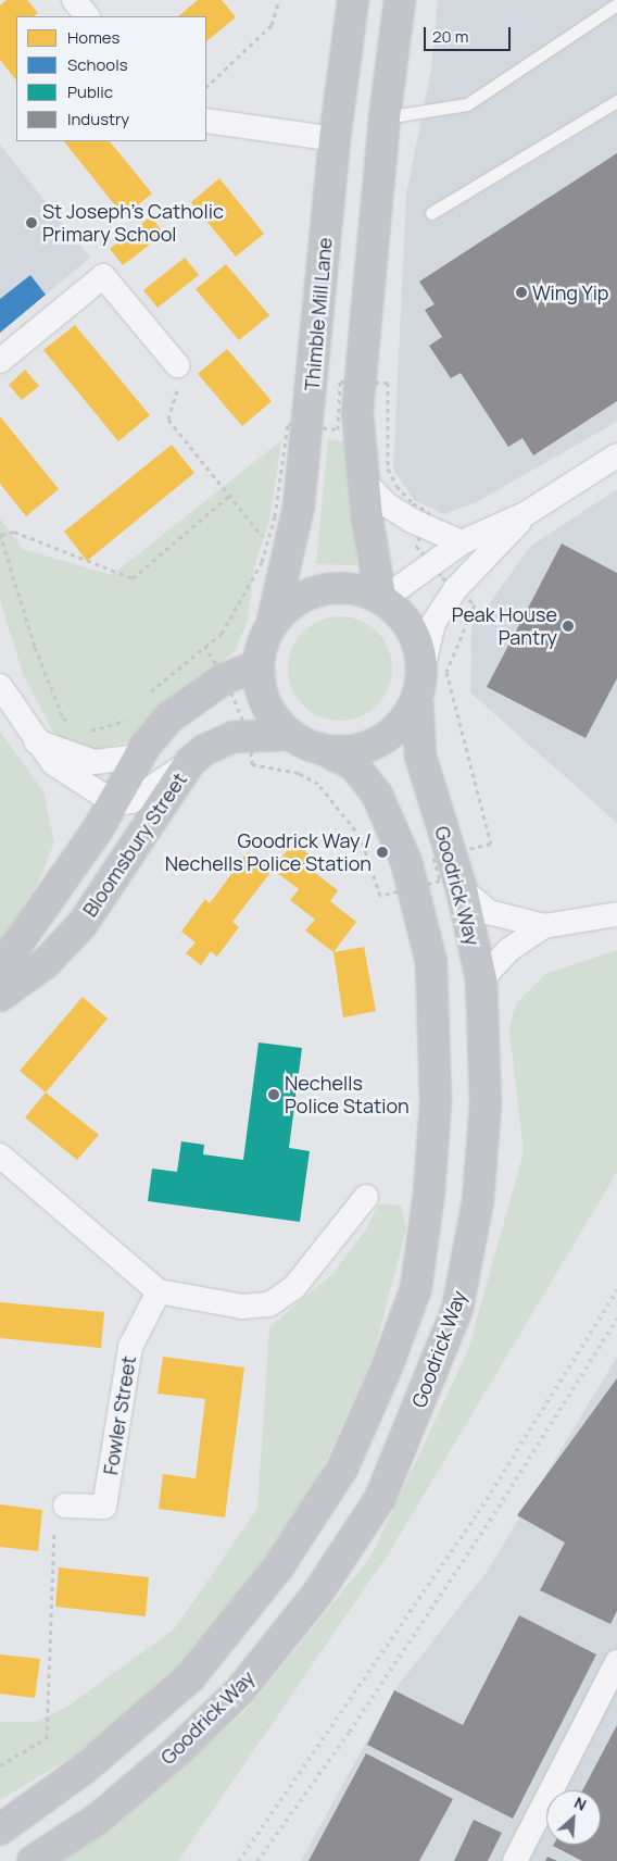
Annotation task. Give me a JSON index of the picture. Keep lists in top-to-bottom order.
{
  "streets": {
    "main road": ["Thimble Mill Lane", "Bloomsbury Street", "Goodrick Way"],
    "street": ["Fowler Street"]
  },
  "crossings": [
    ["Thimble Mill Lane", "Bloomsbury Street"],
    ["Thimble Mill Lane", "Goodrick Way"],
    ["Bloomsbury Street", "Goodrick Way"]
  ],
  "places": [
    "St Joseph's Catholic Primary School",
    "Wing Yip",
    "Peak House Pantry",
    "Goodrick Way / Nechells Police Station",
    "Nechells Police Station"
  ],
  "legend": [
    "Homes",
    "Schools",
    "Public",
    "Industry"
  ],
  "scale_bar": "20 m",
  "north": "top right"
}
